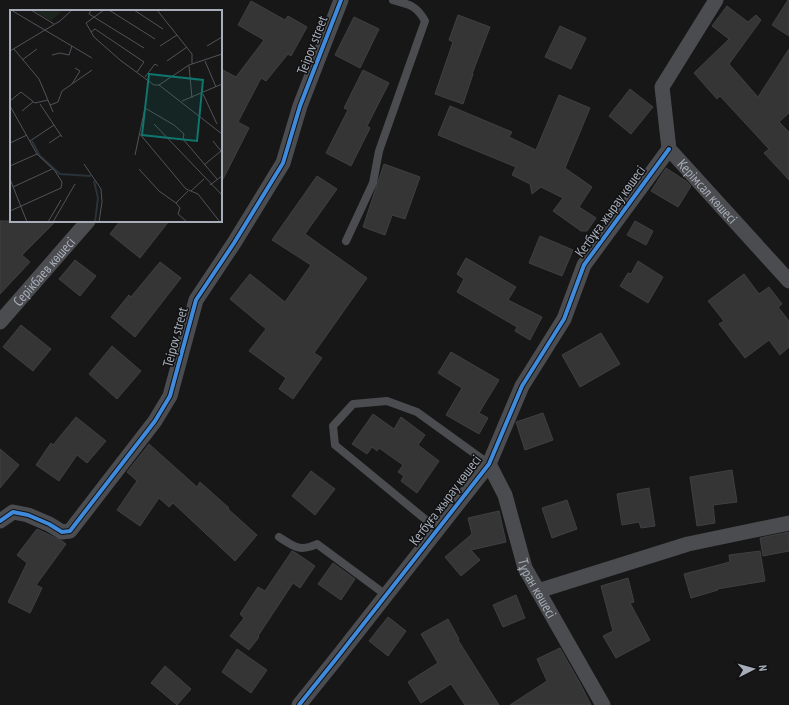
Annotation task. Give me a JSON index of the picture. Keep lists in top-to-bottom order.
{
  "streets": {
    "street": [
      "Teipov street",
      "Керімсал көшесі",
      "Кетбұға жырау көшесі",
      "Серікбаев көшесі",
      "Тұран көшесі"
    ]
  },
  "crossings": [
    ["Керімсал көшесі", "Кетбұға жырау көшесі"],
    ["Кетбұға жырау көшесі", "Тұран көшесі"]
  ],
  "north": "right"
}
